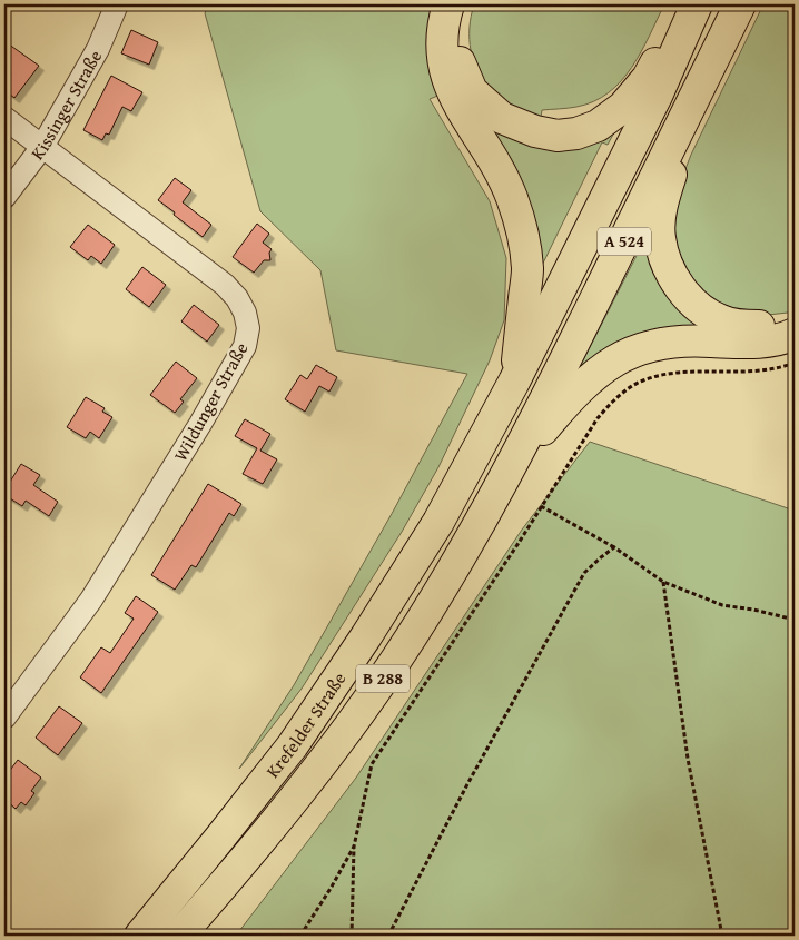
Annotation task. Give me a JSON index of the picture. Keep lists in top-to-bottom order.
{
  "streets": {
    "highway": ["A 524", "B 288", "Krefelder Straße"],
    "street": ["Kissinger Straße", "Wildunger Straße"]
  },
  "crossings": [
    ["Kissinger Straße", "Wildunger Straße"],
    ["A 524", "Krefelder Straße"]
  ]
}
